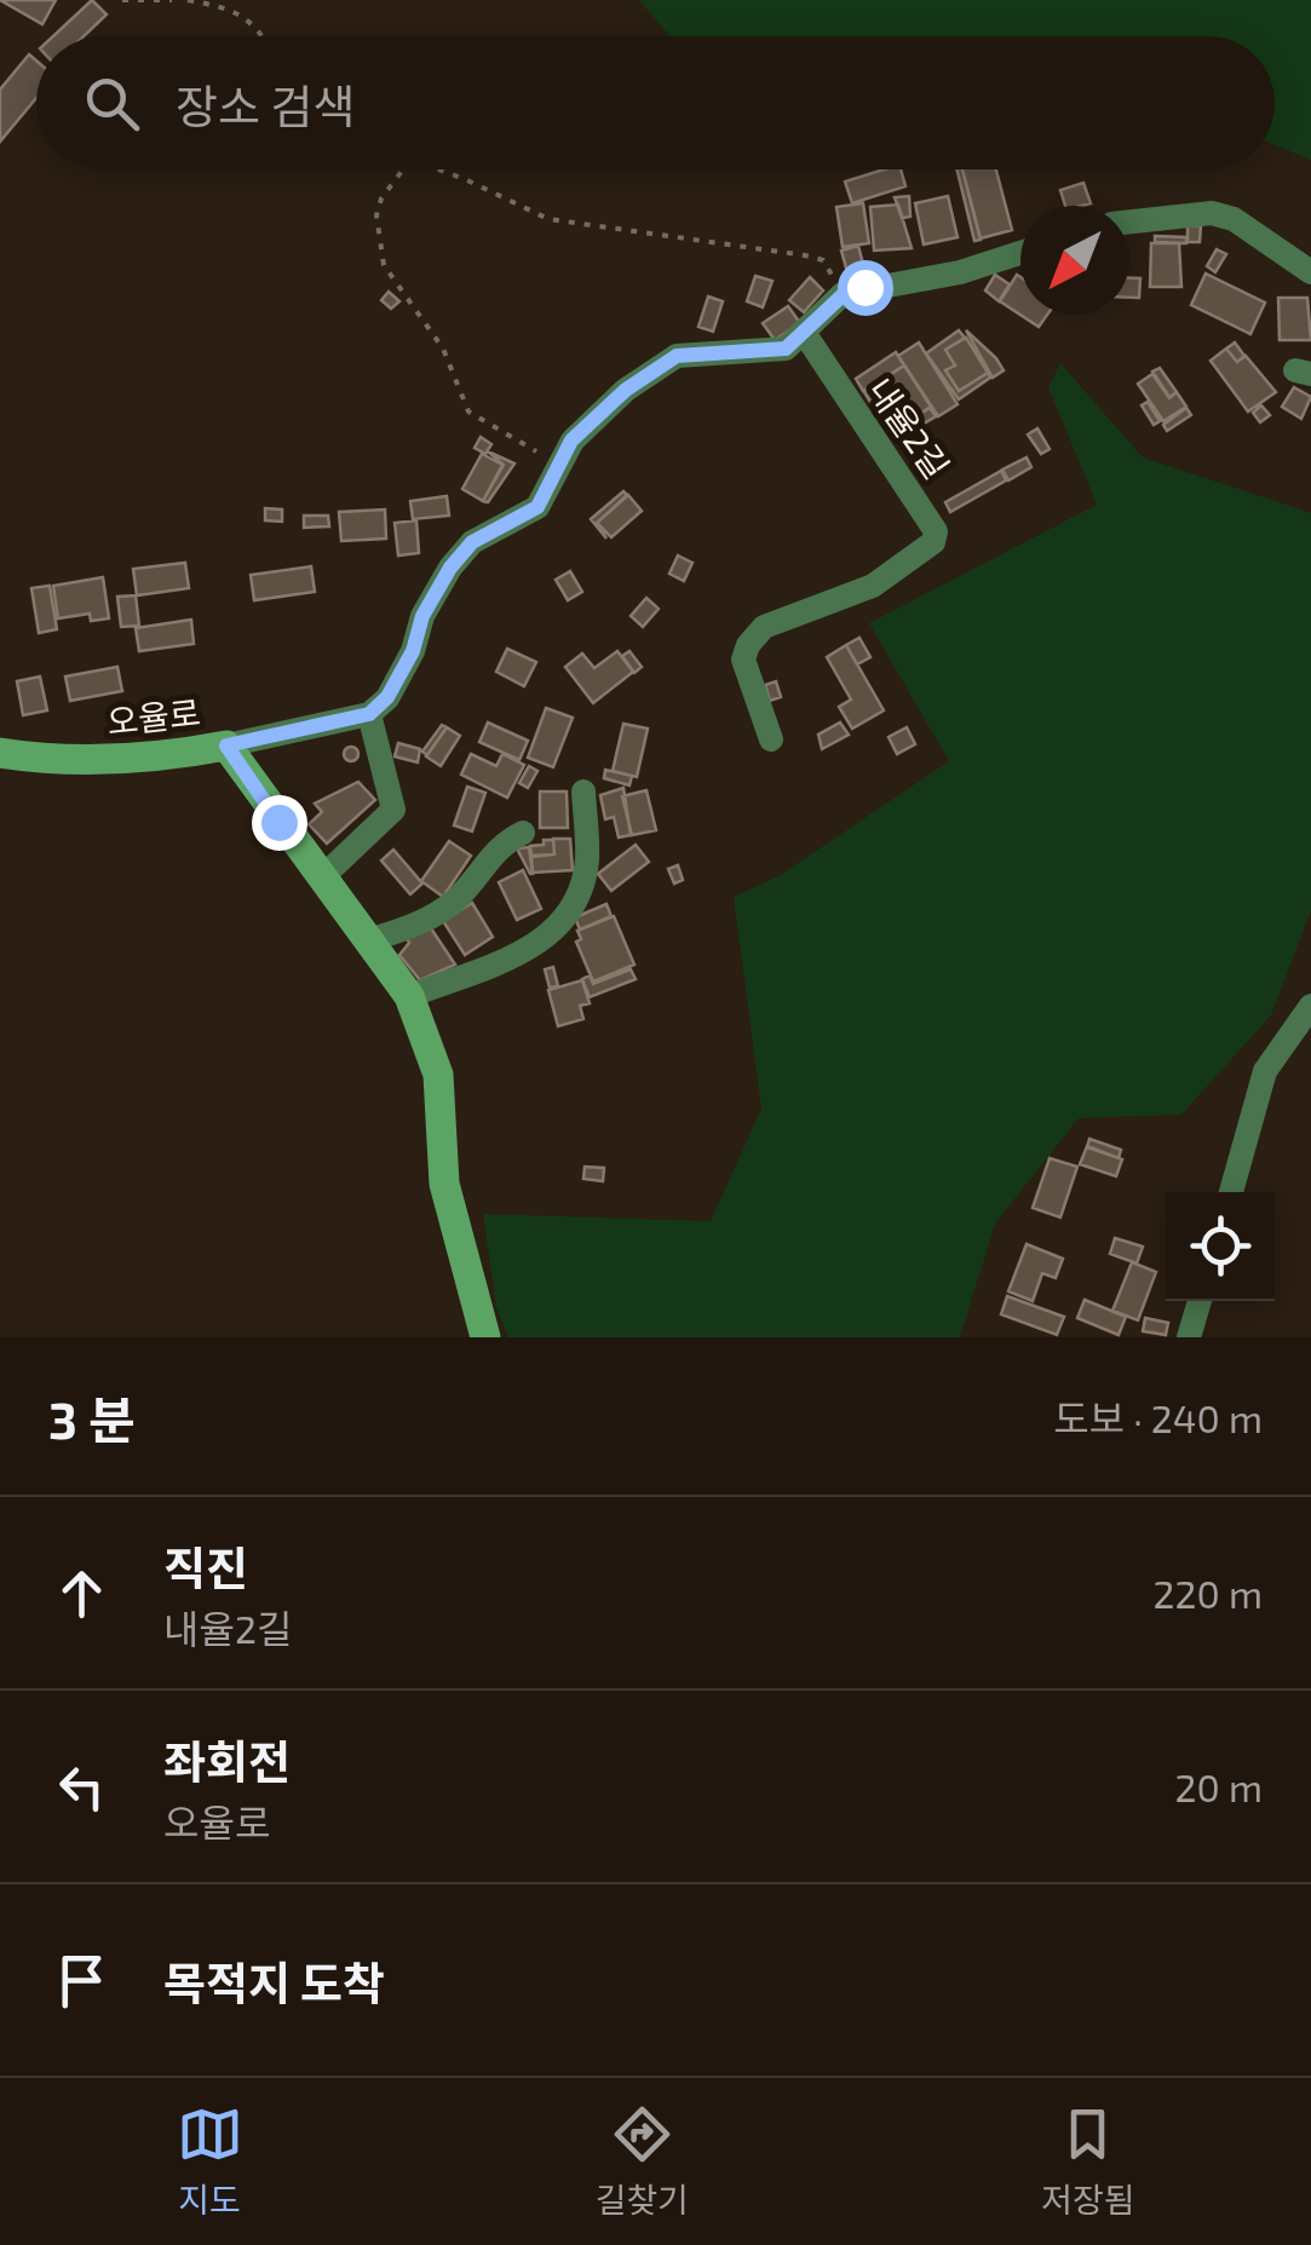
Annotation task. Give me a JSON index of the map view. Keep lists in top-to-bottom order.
{
  "streets": {
    "street": ["내율2길", "오율로"]
  },
  "north": "bottom left",
  "page": {
    "search": "장소 검색",
    "heading": ["3 분", "도보 · 240 m"],
    "list": [
      ["직진", "내율2길", "220 m"],
      ["좌회전", "오율로", "20 m"],
      "목적지 도착"
    ],
    "nav": ["지도", "길찾기", "저장됨"]
  }
}
